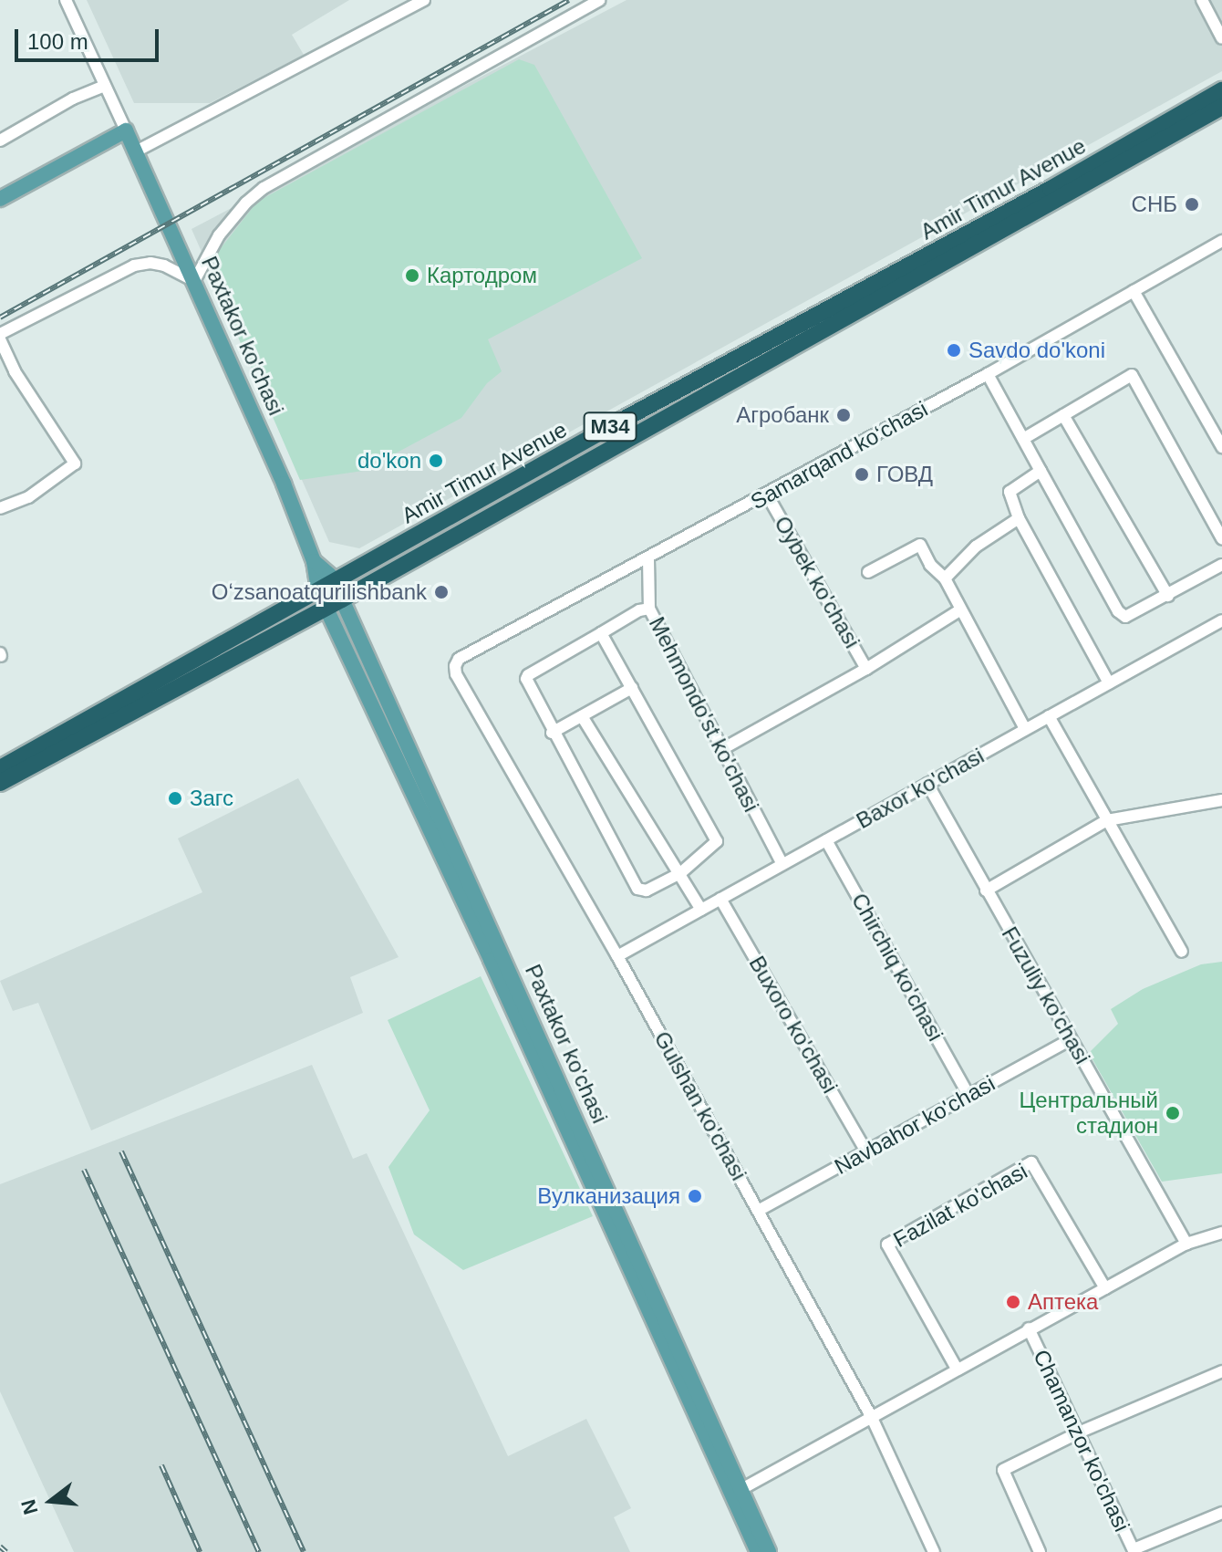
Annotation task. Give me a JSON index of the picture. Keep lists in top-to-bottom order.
{
  "streets": {
    "highway": ["Amir Timur Avenue", "M34"],
    "main road": ["Paxtakor ko'chasi"],
    "street": [
      "Samarqand ko‘chasi",
      "Oybek ko'chasi",
      "Mehmondo'st ko'chasi",
      "Baxor ko'chasi",
      "Chirchiq ko'chasi",
      "Fuzuliy ko'chasi",
      "Buxoro ko'chasi",
      "Gulshan ko'chasi",
      "Navbahor ko'chasi",
      "Fazilat ko'chasi",
      "Chamanzor ko'chasi"
    ]
  },
  "crossings": [
    ["Amir Timur Avenue", "Paxtakor ko'chasi"],
    ["Samarqand ko‘chasi", "Oybek ko'chasi"],
    ["Samarqand ko‘chasi", "Mehmondo'st ko'chasi"],
    ["Samarqand ko‘chasi", "Gulshan ko'chasi"],
    ["Mehmondo'st ko'chasi", "Baxor ko'chasi"],
    ["Baxor ko'chasi", "Chirchiq ko'chasi"],
    ["Baxor ko'chasi", "Fuzuliy ko'chasi"],
    ["Baxor ko'chasi", "Buxoro ko'chasi"],
    ["Baxor ko'chasi", "Gulshan ko'chasi"],
    ["Chirchiq ko'chasi", "Navbahor ko'chasi"],
    ["Fuzuliy ko'chasi", "Navbahor ko'chasi"],
    ["Buxoro ko'chasi", "Navbahor ko'chasi"],
    ["Gulshan ko'chasi", "Navbahor ko'chasi"]
  ],
  "places": [
    "СНБ",
    "Картодром",
    "Savdo do'koni",
    "Агробанк",
    "do'kon",
    "ГОВД",
    "Oʻzsanoatqurilishbank",
    "Загс",
    "Центральный стадион",
    "Вулканизация",
    "Аптека"
  ],
  "scale_bar": "100 m",
  "north": "left"
}
